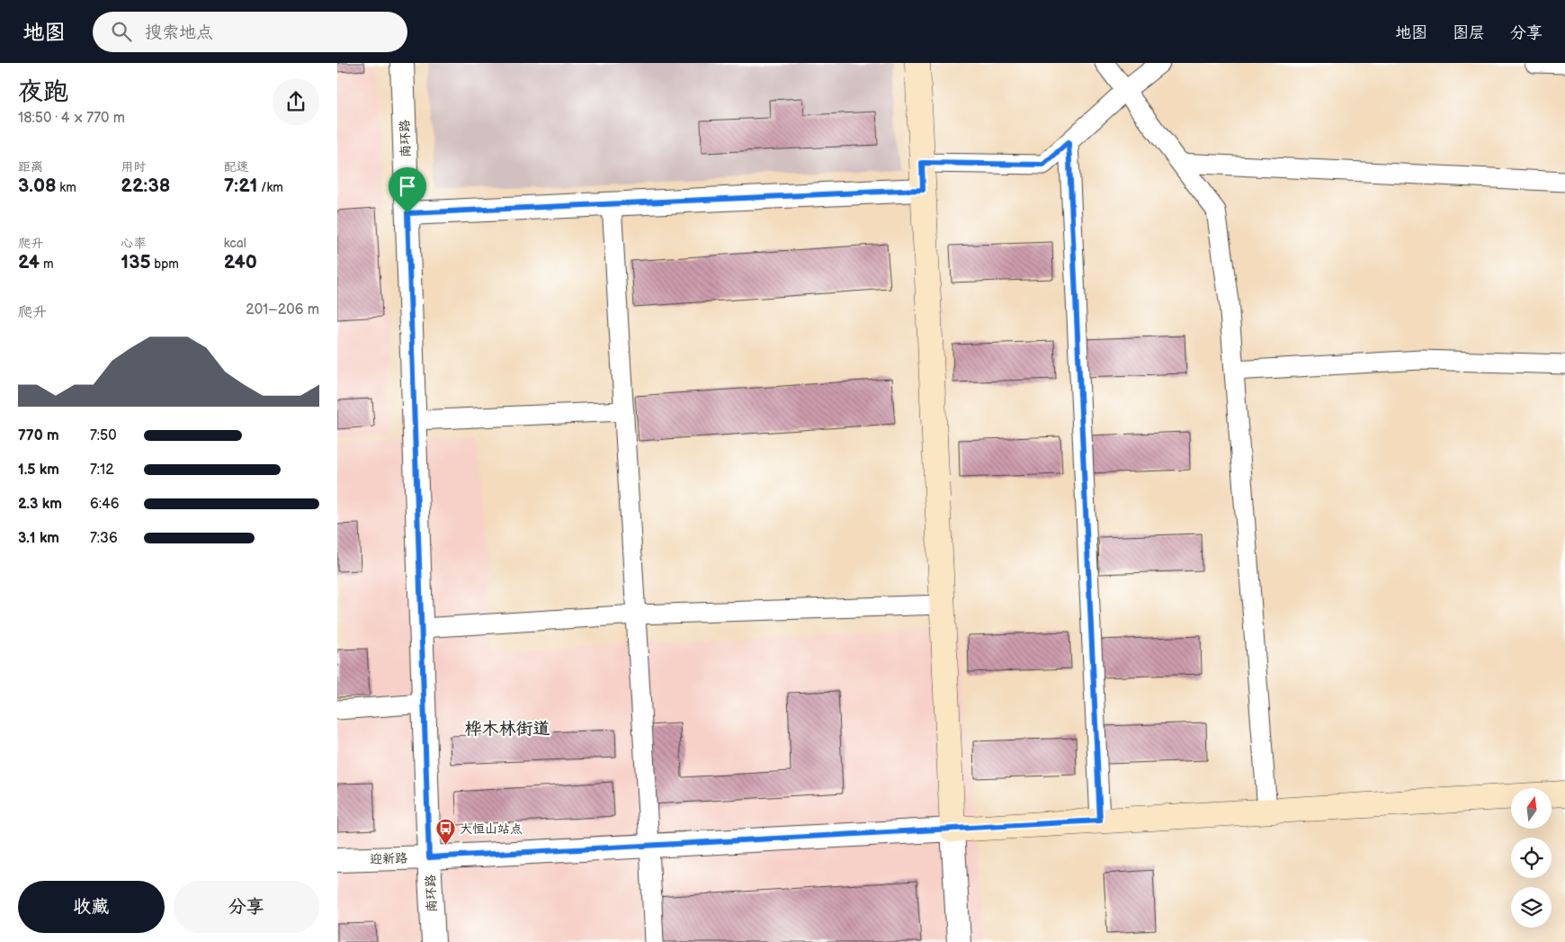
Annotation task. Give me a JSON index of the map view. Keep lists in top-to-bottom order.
{
  "streets": {
    "street": ["南环路", "迎新路"]
  },
  "crossings": [
    ["南环路", "迎新路"]
  ],
  "districts": ["桦木林街道"],
  "places": {
    "bus stop": ["大恒山站点"]
  },
  "north": "top",
  "page": {
    "header": "地图",
    "search": "搜索地点",
    "nav": ["地图", "图层", "分享"],
    "heading": ["夜跑", "18:50 · 4 × 770 m"],
    "stats": [
      ["距离", "3.08 km"],
      ["用时", "22:38"],
      ["配速", "7:21 /km"],
      ["爬升", "24 m"],
      ["心率", "135 bpm"],
      ["kcal", "240"]
    ],
    "chart": ["爬升", "201–206 m"],
    "list": [
      {
        "name": "770 m",
        "note": "7:50"
      },
      {
        "name": "1.5 km",
        "note": "7:12"
      },
      {
        "name": "2.3 km",
        "note": "6:46"
      },
      {
        "name": "3.1 km",
        "note": "7:36"
      }
    ],
    "buttons": ["收藏", "分享"]
  }
}
